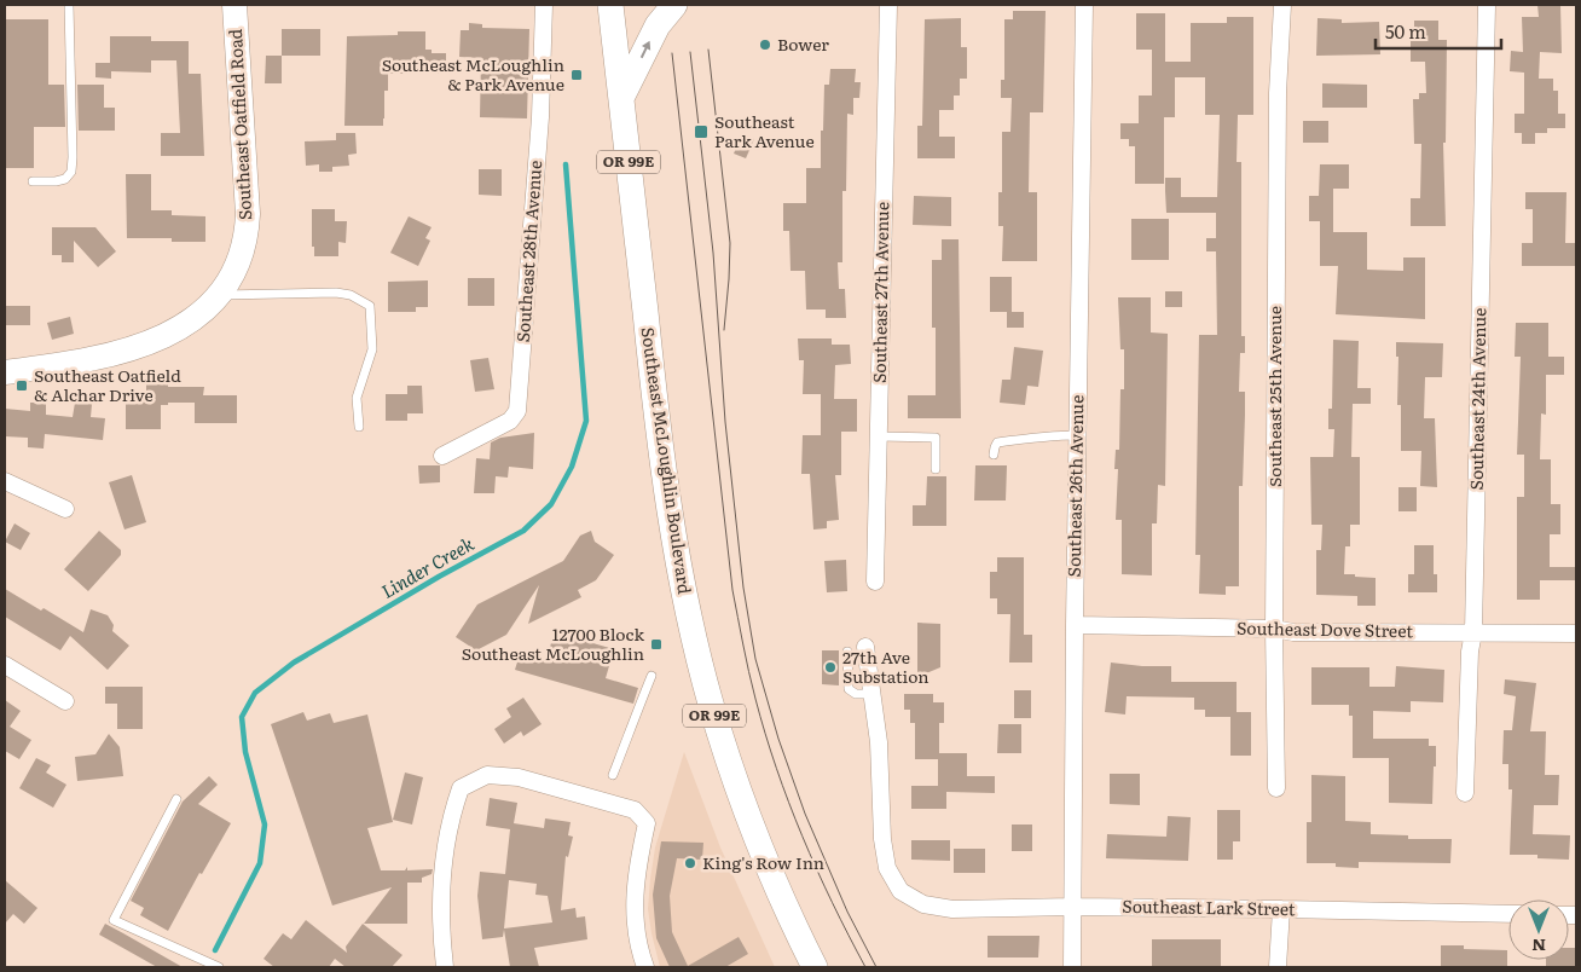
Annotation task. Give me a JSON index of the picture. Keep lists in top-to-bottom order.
{
  "streets": {
    "main road": ["Southeast Oatfield Road", "OR 99E", "Southeast McLoughlin Boulevard"],
    "street": [
      "Southeast 28th Avenue",
      "Southeast 27th Avenue",
      "Southeast 25th Avenue",
      "Southeast 24th Avenue",
      "Southeast 26th Avenue",
      "Southeast Dove Street",
      "Southeast Lark Street"
    ]
  },
  "crossings": [
    ["Southeast 25th Avenue", "Southeast Dove Street"],
    ["Southeast 24th Avenue", "Southeast Dove Street"],
    ["Southeast 26th Avenue", "Southeast Dove Street"],
    ["Southeast 26th Avenue", "Southeast Lark Street"]
  ],
  "water": ["Linder Creek"],
  "places": {
    "other": ["Bower", "27th Ave Substation", "King's Row Inn"],
    "transit": [
      "Southeast McLoughlin & Park Avenue",
      "Southeast Park Avenue",
      "Southeast Oatfield & Alchar Drive",
      "12700 Block Southeast McLoughlin"
    ]
  },
  "scale_bar": "50 m",
  "north": "bottom"
}
